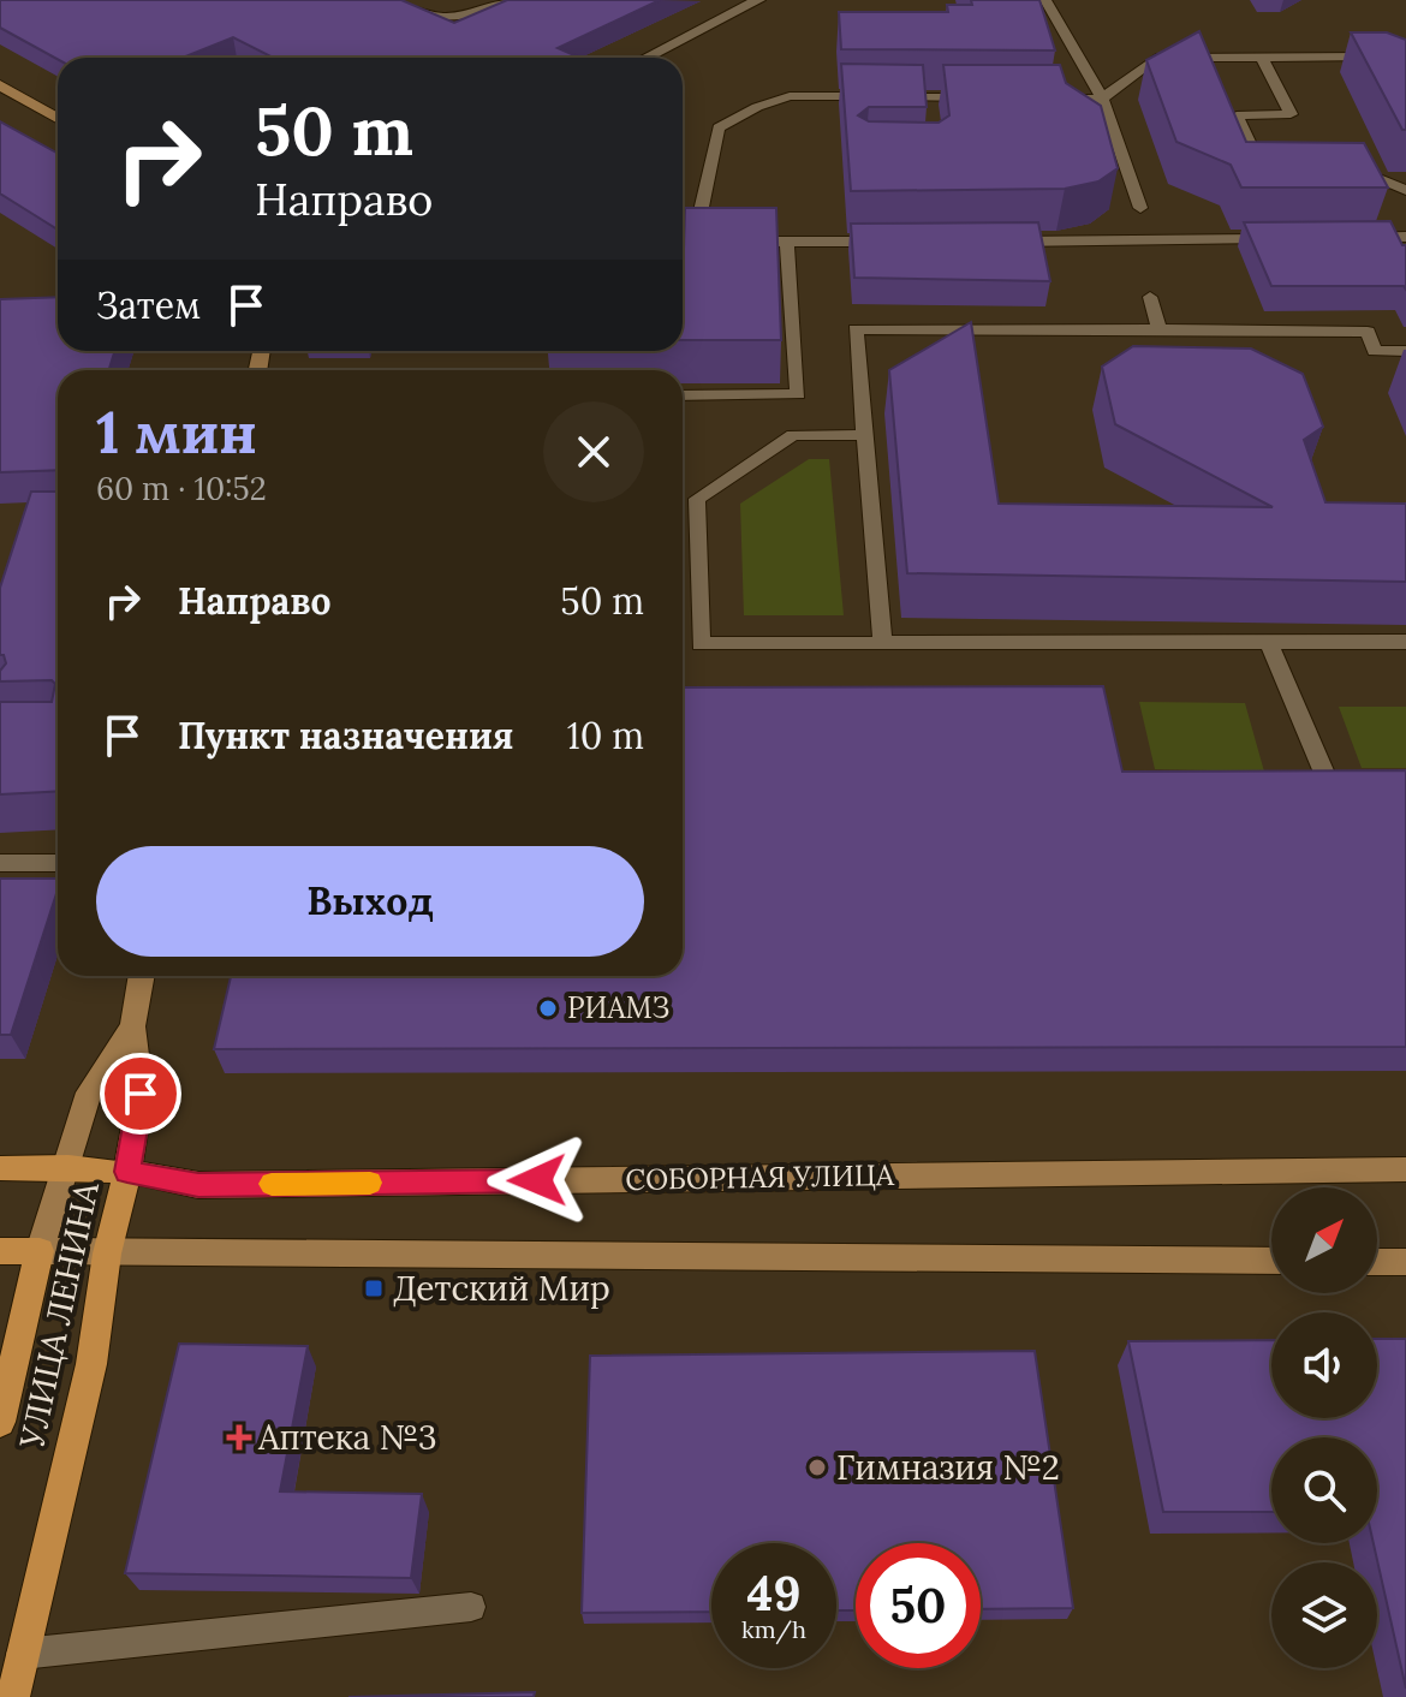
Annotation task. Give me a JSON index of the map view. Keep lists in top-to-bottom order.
{
  "streets": {
    "main road": ["СОБОРНАЯ УЛИЦА", "УЛИЦА ЛЕНИНА"]
  },
  "crossings": [
    ["СОБОРНАЯ УЛИЦА", "УЛИЦА ЛЕНИНА"]
  ],
  "places": {
    "other": ["РИАМЗ", "Гимназия №2"],
    "transit": ["Детский Мир"],
    "health": ["Аптека №3"]
  },
  "north": "top right",
  "page": {
    "turn": ["50 m", "Направо"],
    "then": "Затем",
    "heading": ["1 мин", "60 m · 10:52"],
    "list": [
      {
        "name": "Направо",
        "value": "50 m"
      },
      {
        "name": "Пункт назначения",
        "value": "10 m"
      }
    ],
    "buttons": "Выход",
    "speed": "49 km/h",
    "limit": "50"
  }
}
